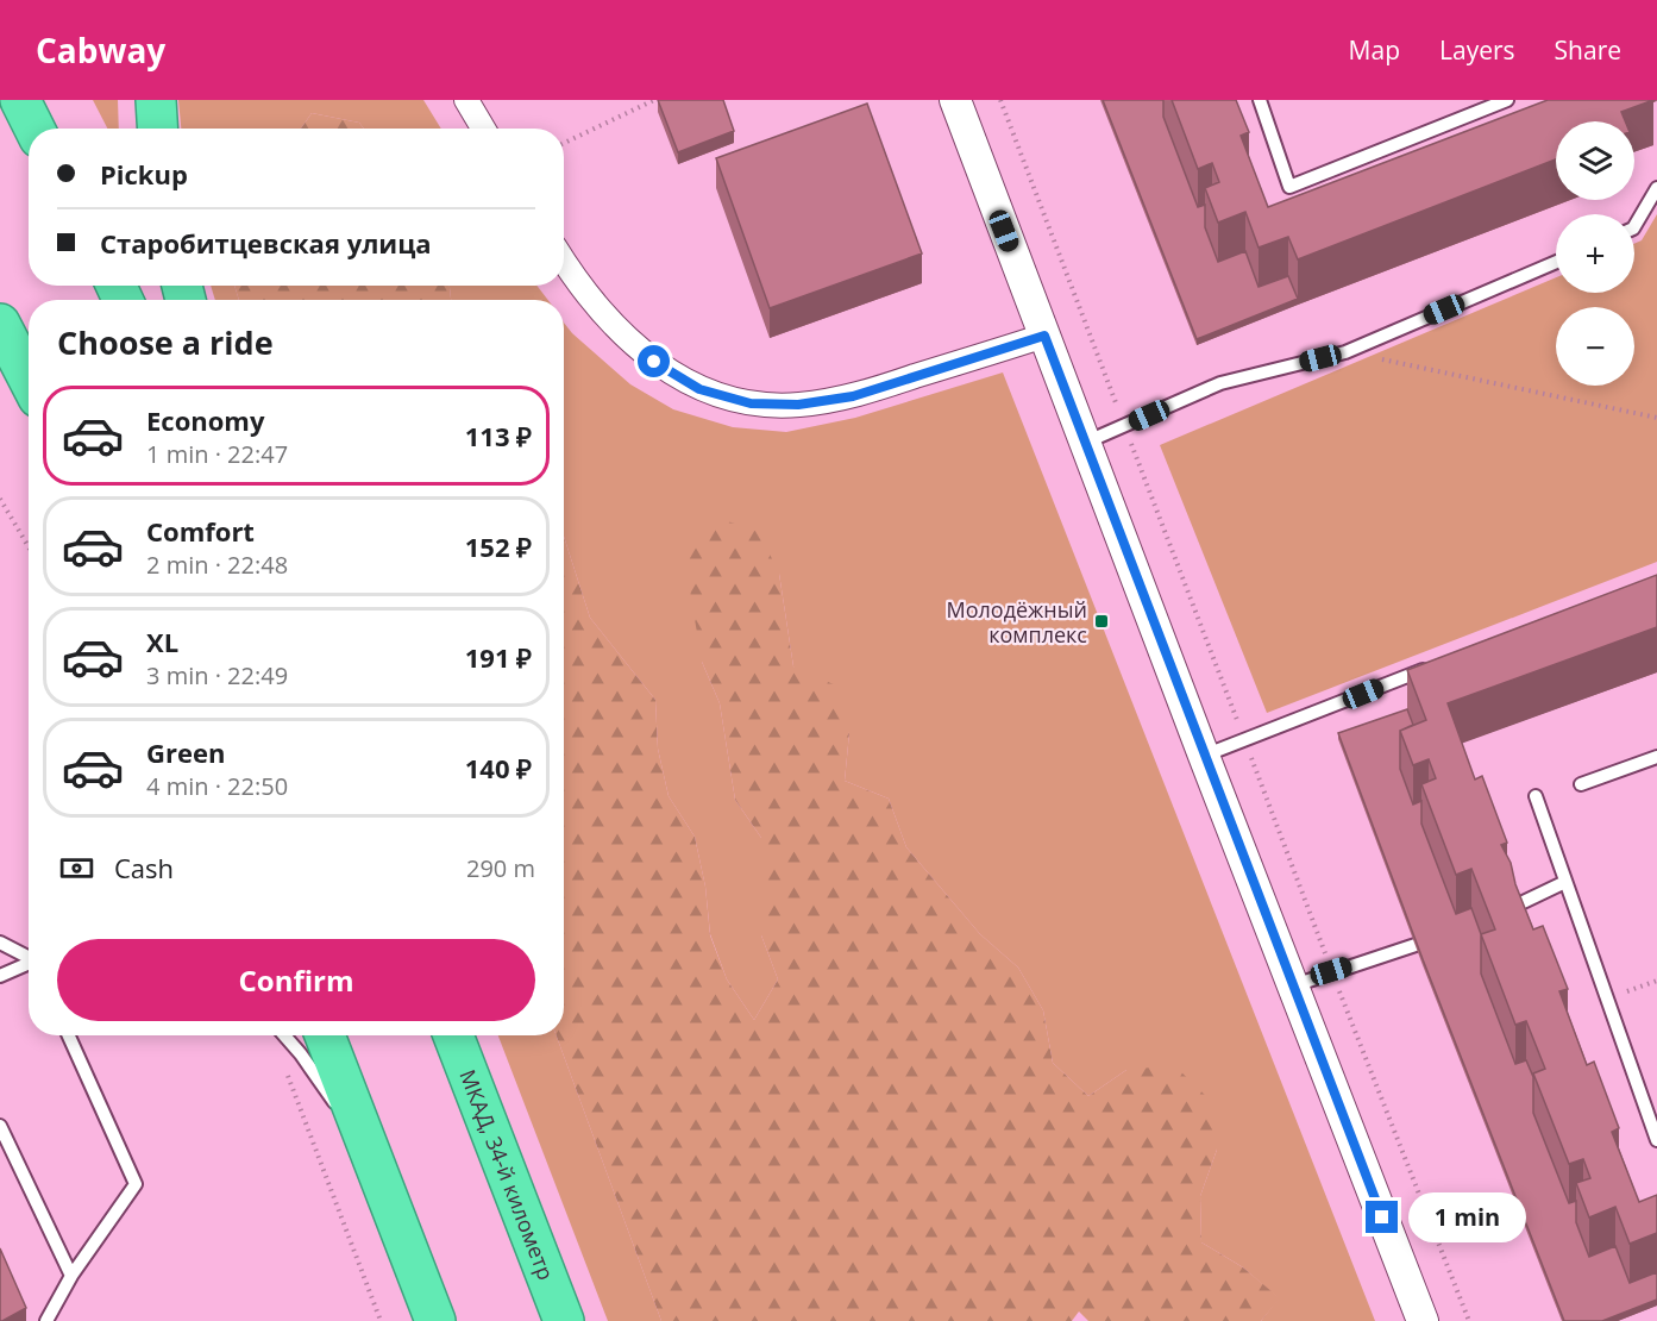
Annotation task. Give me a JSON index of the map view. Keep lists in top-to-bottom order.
{
  "streets": {
    "highway": ["МКАД, 34-й километр"]
  },
  "places": {
    "transit": ["Молодёжный комплекс"]
  },
  "page": {
    "header": "Cabway",
    "nav": ["Map", "Layers", "Share"],
    "map_buttons": ["+", "−"],
    "banner": ["Pickup", "Старобитцевская улица"],
    "heading": "Choose a ride",
    "list": [
      {
        "name": "Economy",
        "note": "1 min · 22:47",
        "value": "113 ₽"
      },
      {
        "name": "Comfort",
        "note": "2 min · 22:48",
        "value": "152 ₽"
      },
      {
        "name": "XL",
        "note": "3 min · 22:49",
        "value": "191 ₽"
      },
      {
        "name": "Green",
        "note": "4 min · 22:50",
        "value": "140 ₽"
      }
    ],
    "pay": ["Cash", "290 m"],
    "buttons": "Confirm",
    "bubble": "1 min"
  }
}
